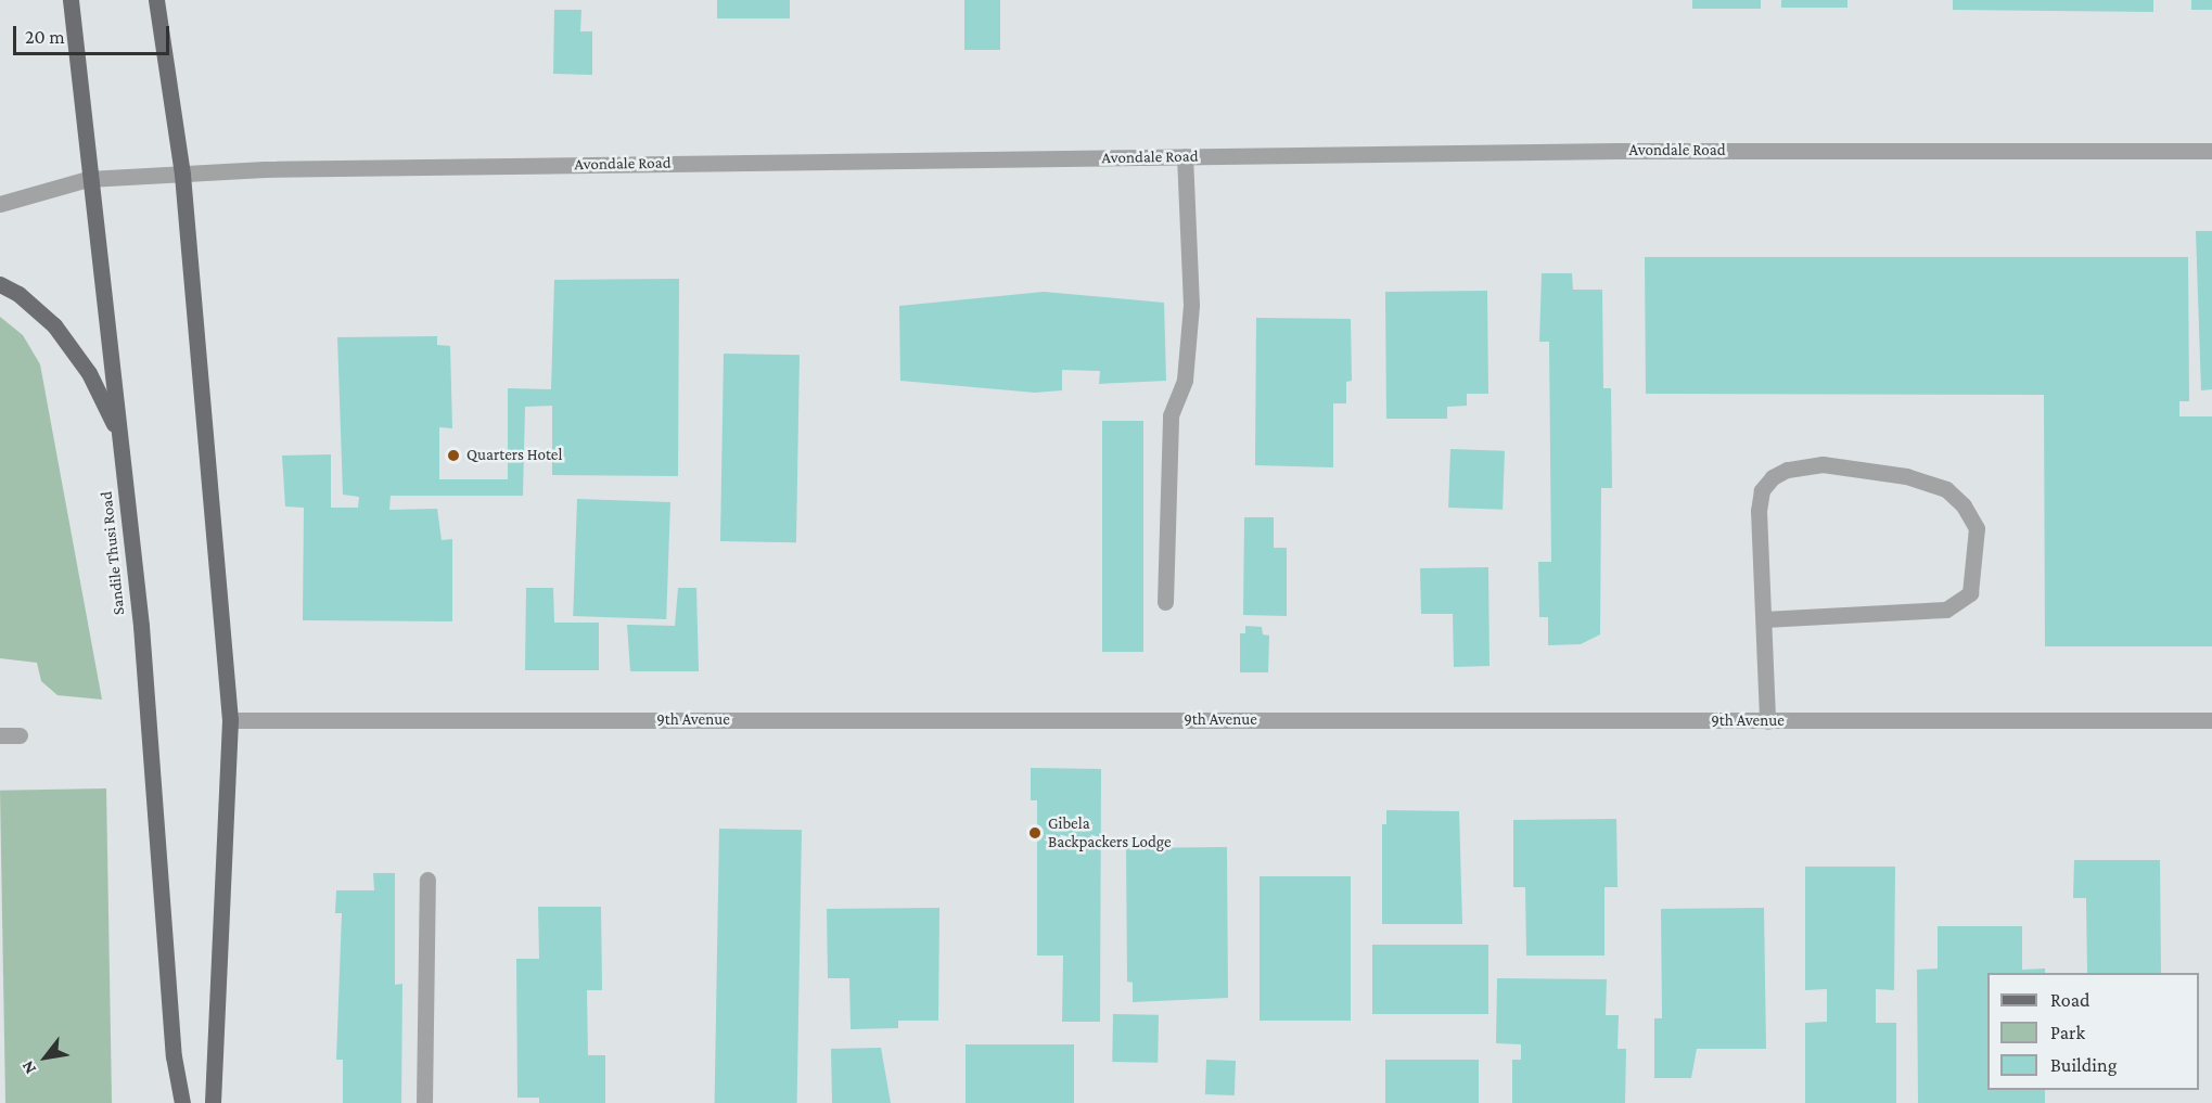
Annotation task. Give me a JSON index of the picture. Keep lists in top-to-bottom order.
{
  "streets": {
    "main road": ["Sandile Thusi Road"],
    "street": ["Avondale Road", "9th Avenue"]
  },
  "crossings": [
    ["Avondale Road", "Sandile Thusi Road"]
  ],
  "places": ["Quarters Hotel", "Gibela Backpackers Lodge"],
  "legend": ["Road", "Park", "Building"],
  "scale_bar": "20 m",
  "north": "bottom left"
}
